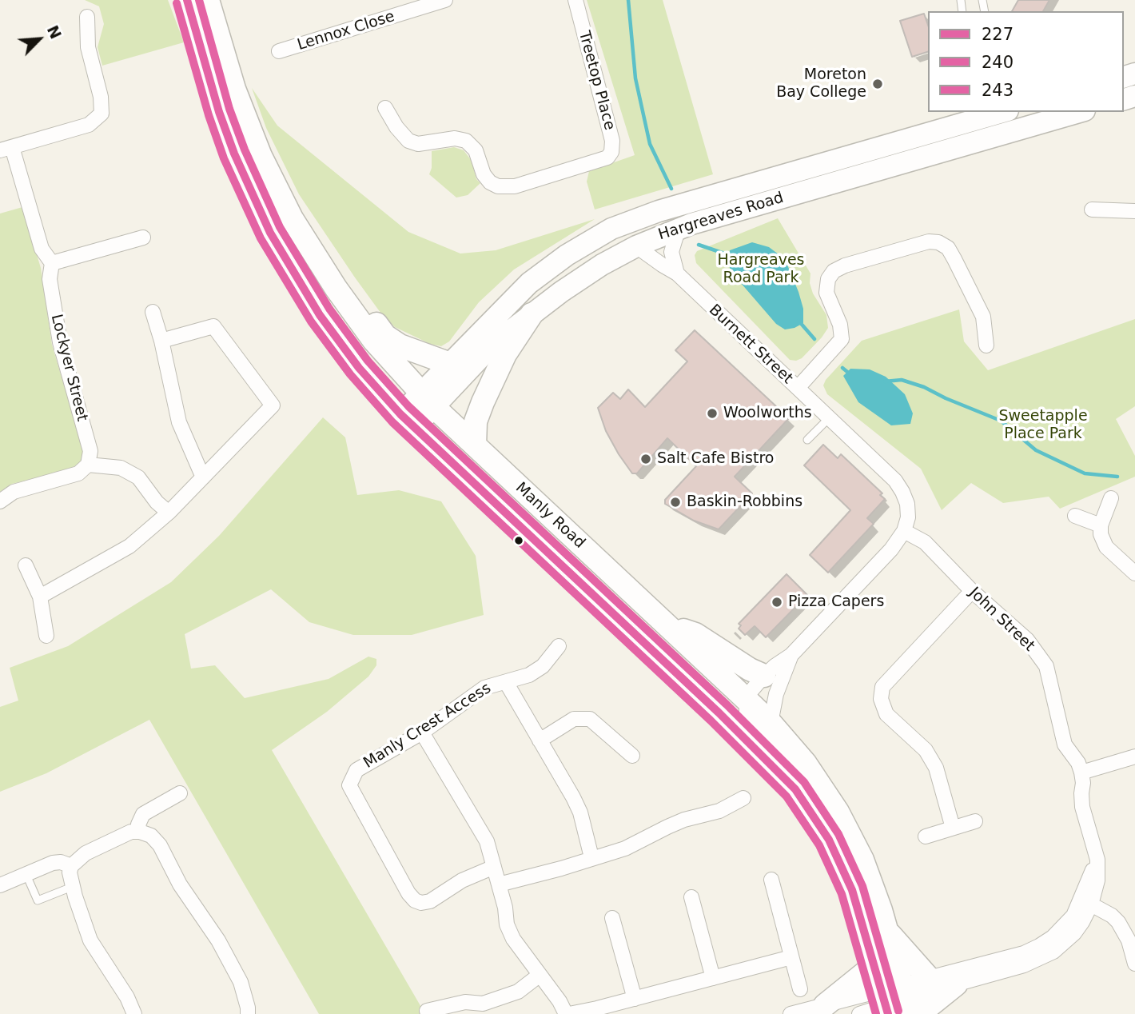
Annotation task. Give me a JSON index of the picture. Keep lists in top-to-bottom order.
{
  "streets": {
    "main road": ["Hargreaves Road", "Manly Road"],
    "street": [
      "Lennox Close",
      "Treetop Place",
      "Burnett Street",
      "Lockyer Street",
      "John Street",
      "Manly Crest Access"
    ]
  },
  "crossings": [
    ["Hargreaves Road", "Burnett Street"],
    ["Hargreaves Road", "Manly Road"],
    ["Burnett Street", "Manly Road"],
    ["Burnett Street", "John Street"],
    ["Manly Road", "John Street"]
  ],
  "parks": ["Hargreaves Road Park", "Sweetapple Place Park"],
  "places": [
    "Moreton Bay College",
    "Woolworths",
    "Salt Cafe Bistro",
    "Baskin-Robbins",
    "Pizza Capers"
  ],
  "lines": ["transit line 227", "transit line 243", "transit line 240"],
  "legend": ["227", "240", "243"],
  "north": "top right"
}
